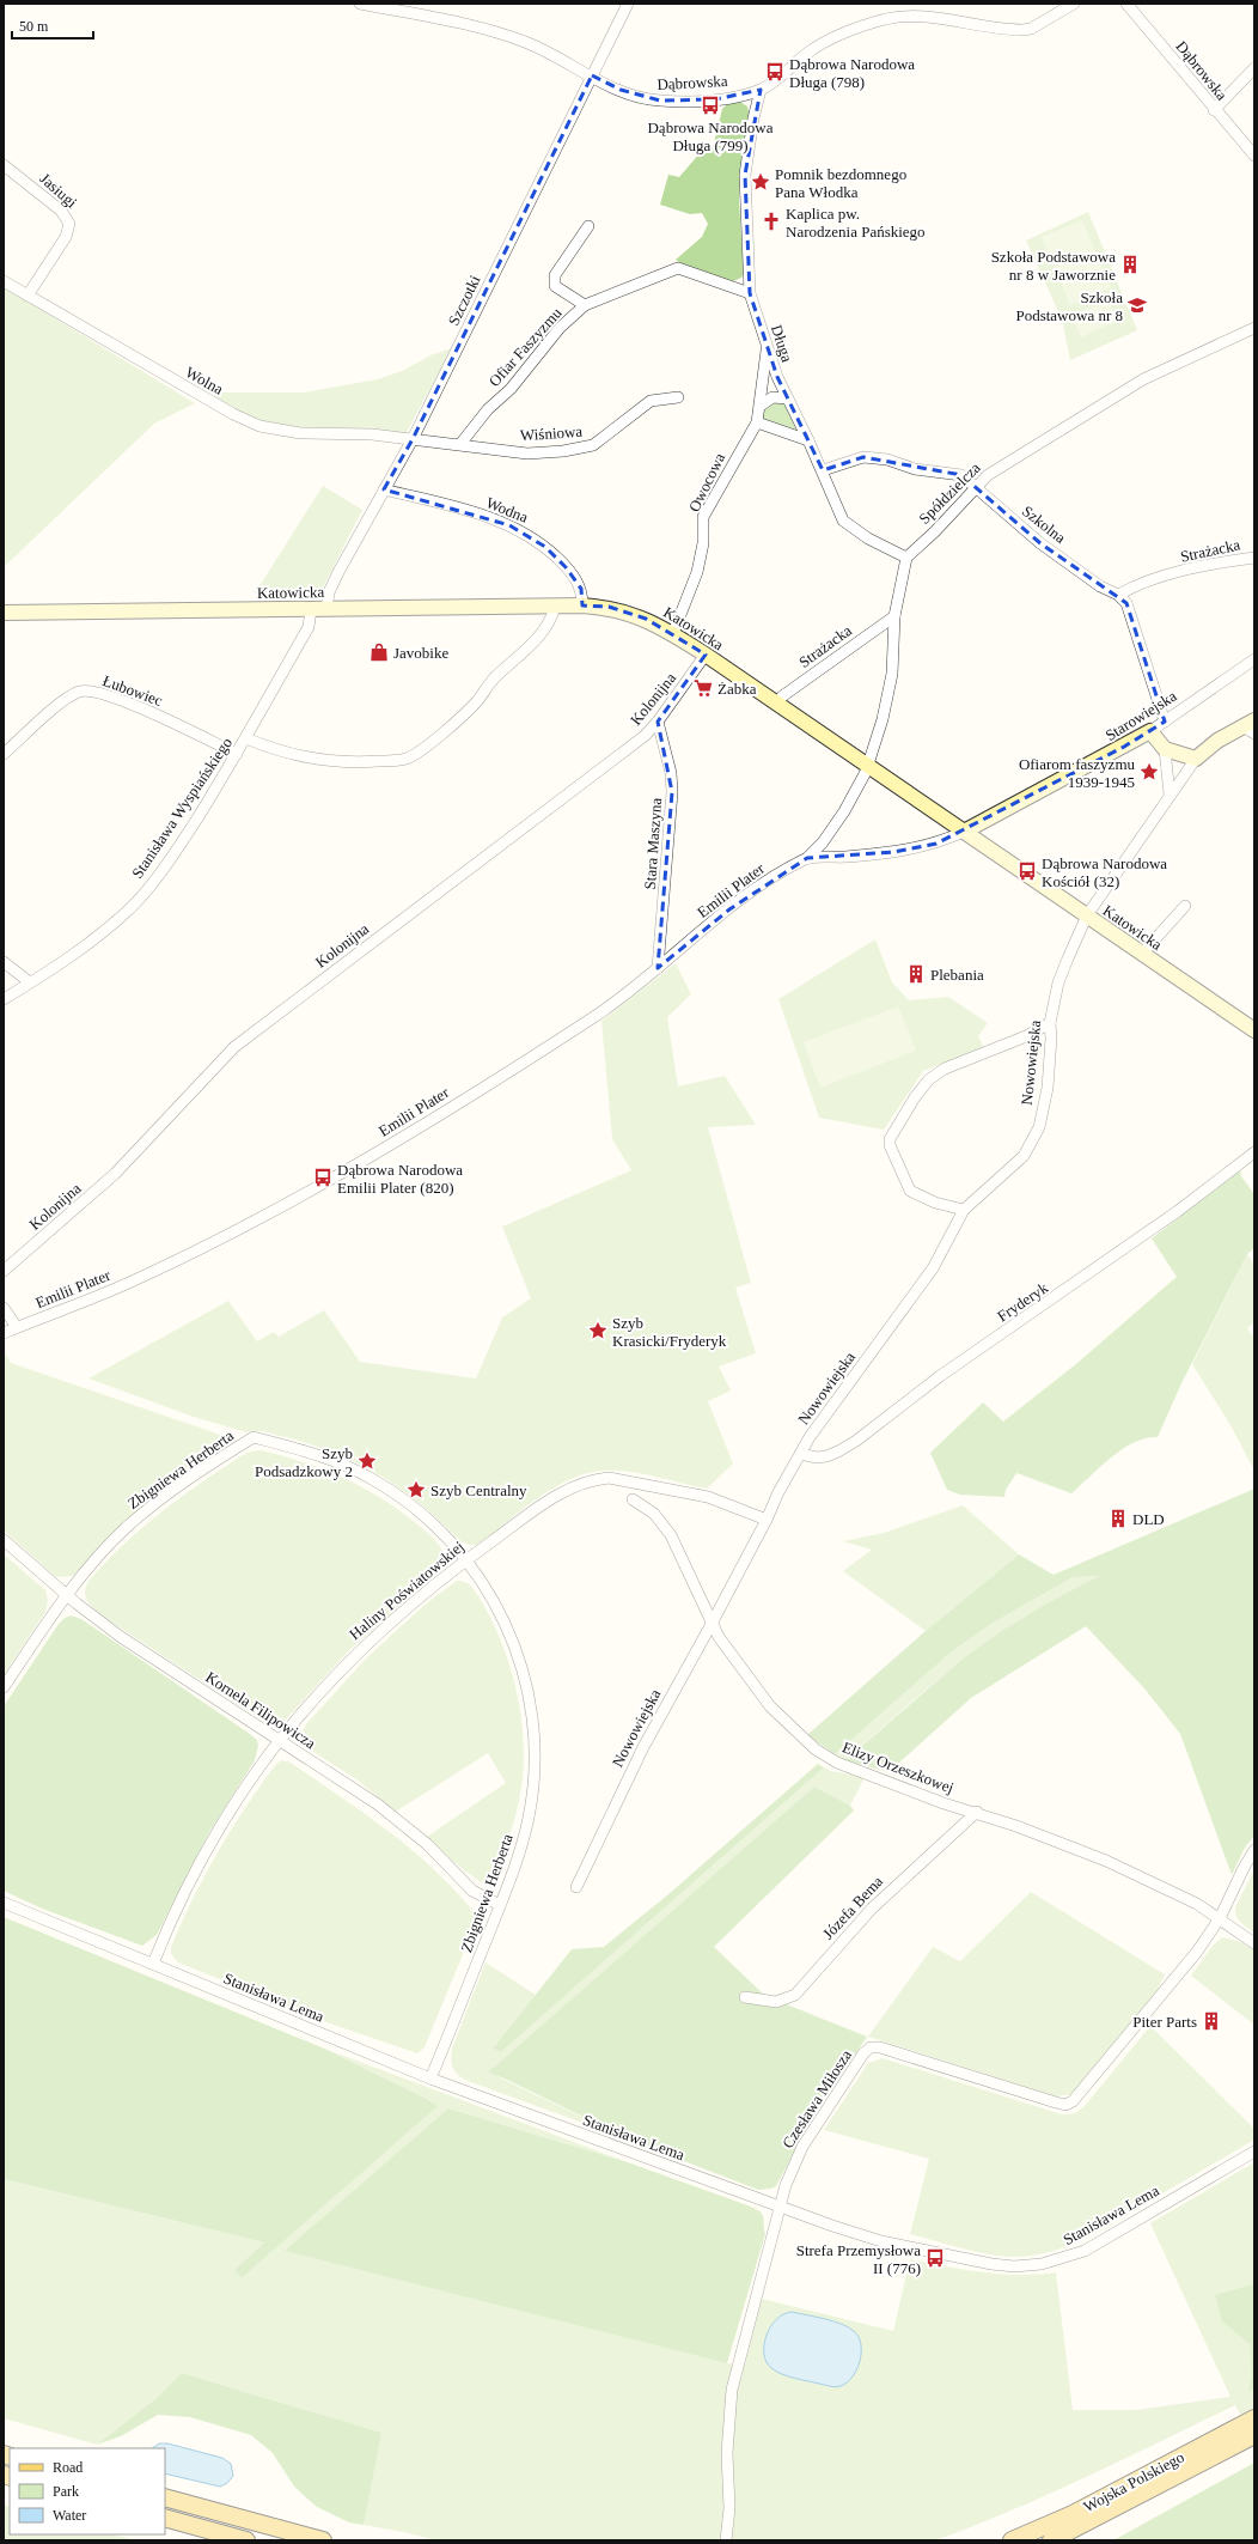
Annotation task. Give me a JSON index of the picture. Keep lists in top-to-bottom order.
{
  "streets": {
    "main road": ["Wojska Polskiego"],
    "street": [
      "Dąbrowska",
      "Jasiugi",
      "Szczotki",
      "Długa",
      "Ofiar Faszyzmu",
      "Wolna",
      "Wiśniowa",
      "Owocowa",
      "Spółdzielcza",
      "Wodna",
      "Szkolna",
      "Strażacka",
      "Katowicka",
      "Łubowiec",
      "Kolonijna",
      "Starowiejska",
      "Stanisława Wyspiańskiego",
      "Stara Maszyna",
      "Emilii Plater",
      "Nowowiejska",
      "Fryderyk",
      "Zbigniewa Herberta",
      "Haliny Poświatowskiej",
      "Kornela Filipowicza",
      "Elizy Orzeszkowej",
      "Józefa Bema",
      "Stanisława Lema",
      "Czesława Miłosza"
    ]
  },
  "crossings": [
    ["Dąbrowska", "Szczotki"],
    ["Dąbrowska", "Długa"],
    ["Jasiugi", "Wolna"],
    ["Szczotki", "Wolna"],
    ["Szczotki", "Wiśniowa"],
    ["Szczotki", "Wodna"],
    ["Szczotki", "Katowicka"],
    ["Długa", "Ofiar Faszyzmu"],
    ["Długa", "Owocowa"],
    ["Długa", "Spółdzielcza"],
    ["Długa", "Szkolna"],
    ["Ofiar Faszyzmu", "Wiśniowa"],
    ["Wolna", "Wiśniowa"],
    ["Owocowa", "Katowicka"],
    ["Spółdzielcza", "Szkolna"],
    ["Wodna", "Katowicka"],
    ["Szkolna", "Strażacka"],
    ["Strażacka", "Katowicka"],
    ["Katowicka", "Kolonijna"],
    ["Katowicka", "Starowiejska"],
    ["Katowicka", "Stanisława Wyspiańskiego"],
    ["Katowicka", "Emilii Plater"],
    ["Katowicka", "Nowowiejska"],
    ["Łubowiec", "Stanisława Wyspiańskiego"],
    ["Kolonijna", "Stara Maszyna"],
    ["Stara Maszyna", "Emilii Plater"],
    ["Nowowiejska", "Fryderyk"],
    ["Nowowiejska", "Haliny Poświatowskiej"],
    ["Nowowiejska", "Elizy Orzeszkowej"],
    ["Zbigniewa Herberta", "Haliny Poświatowskiej"],
    ["Zbigniewa Herberta", "Kornela Filipowicza"],
    ["Zbigniewa Herberta", "Stanisława Lema"],
    ["Haliny Poświatowskiej", "Kornela Filipowicza"],
    ["Haliny Poświatowskiej", "Stanisława Lema"],
    ["Elizy Orzeszkowej", "Józefa Bema"],
    ["Elizy Orzeszkowej", "Czesława Miłosza"],
    ["Stanisława Lema", "Czesława Miłosza"]
  ],
  "places": {
    "bus stop": [
      "Dąbrowa Narodowa Długa (798)",
      "Dąbrowa Narodowa Długa (799)",
      "Dąbrowa Narodowa Kościół (32)",
      "Dąbrowa Narodowa Emilii Plater (820)",
      "Strefa Przemysłowa II (776)"
    ],
    "place": [
      "Pomnik bezdomnego Pana Włodka",
      "Ofiarom faszyzmu 1939-1945",
      "Szyb Krasicki/Fryderyk",
      "Szyb Podsadzkowy 2",
      "Szyb Centralny"
    ],
    "church": ["Kaplica pw. Narodzenia Pańskiego"],
    "building": [
      "Szkoła Podstawowa nr 8 w Jaworznie",
      "Plebania",
      "DLD",
      "Piter Parts"
    ],
    "school or university": ["Szkoła Podstawowa nr 8"],
    "shop": ["Javobike"],
    "supermarket": ["Żabka"]
  },
  "legend": ["Road", "Park", "Water"],
  "scale_bar": "50 m"
}
